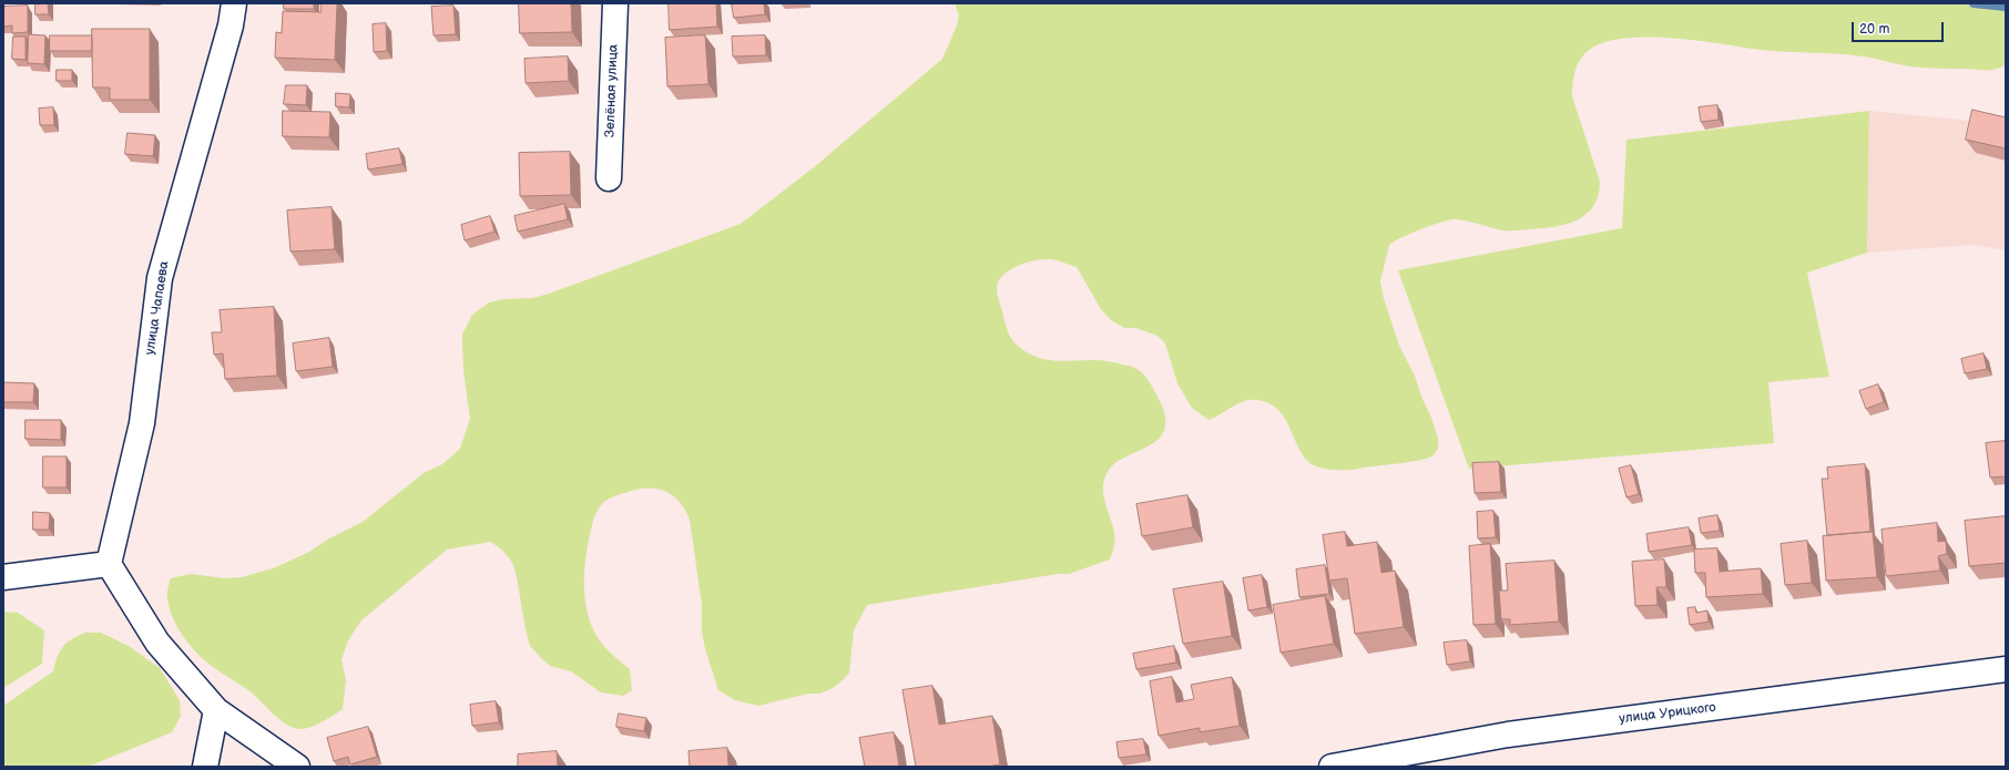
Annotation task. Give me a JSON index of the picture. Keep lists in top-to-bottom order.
{
  "streets": {
    "street": ["Зелёная улица", "улица Чапаева", "улица Урицкого"]
  },
  "scale_bar": "20 m"
}
